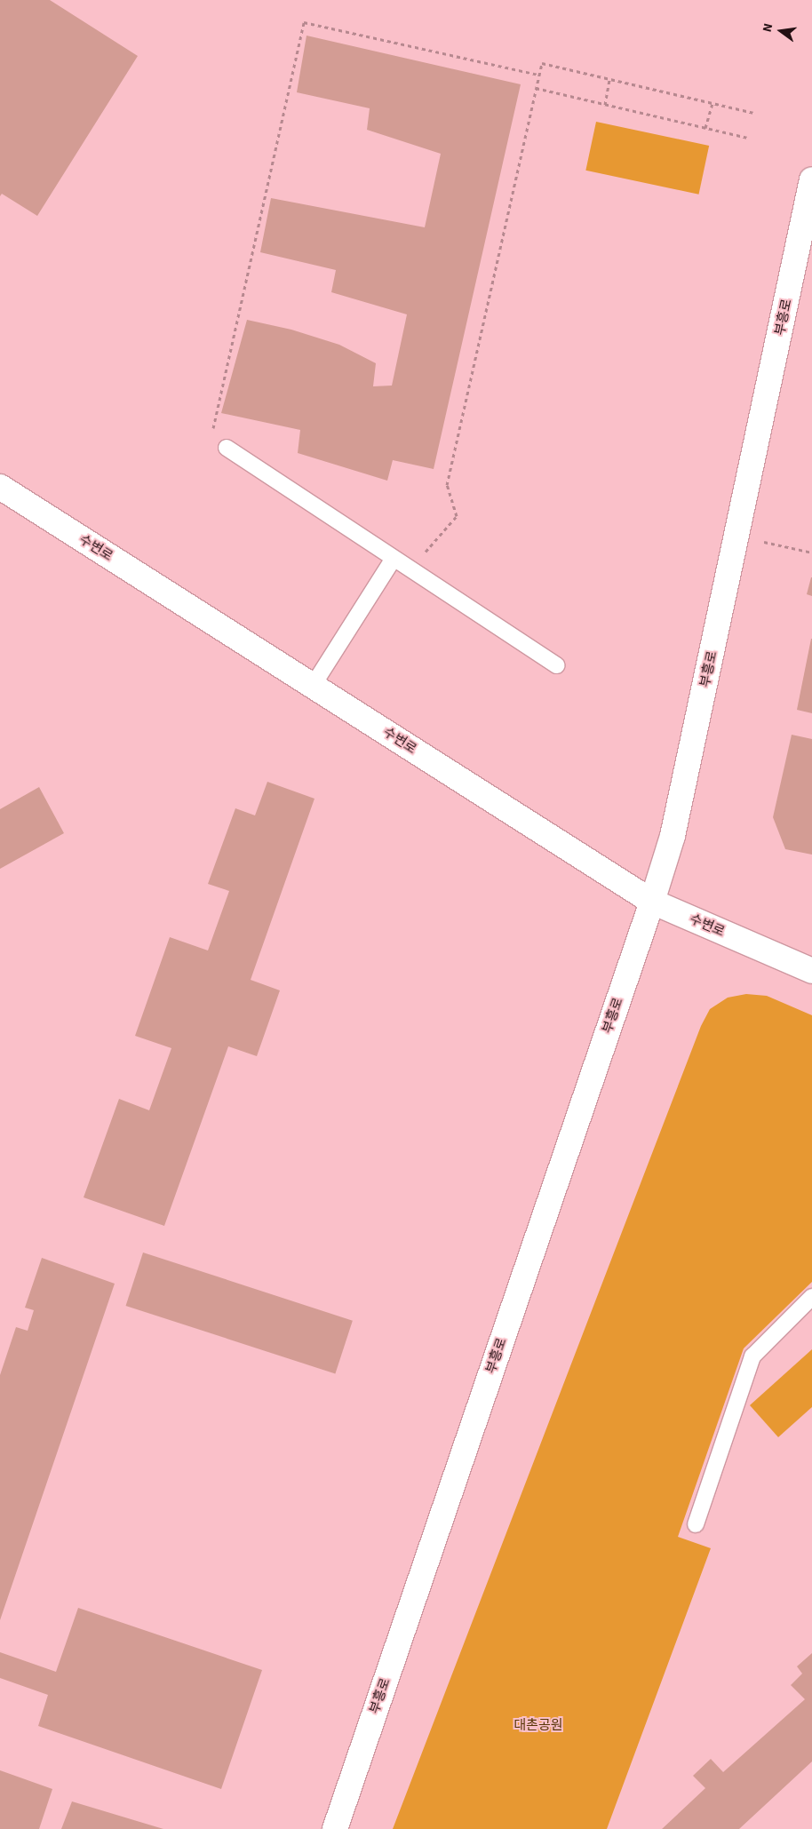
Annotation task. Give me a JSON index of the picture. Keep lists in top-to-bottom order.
{
  "streets": {
    "main road": ["부흥로", "수변로"]
  },
  "crossings": [
    ["부흥로", "수변로"]
  ],
  "parks": ["대촌공원"],
  "north": "left"
}
